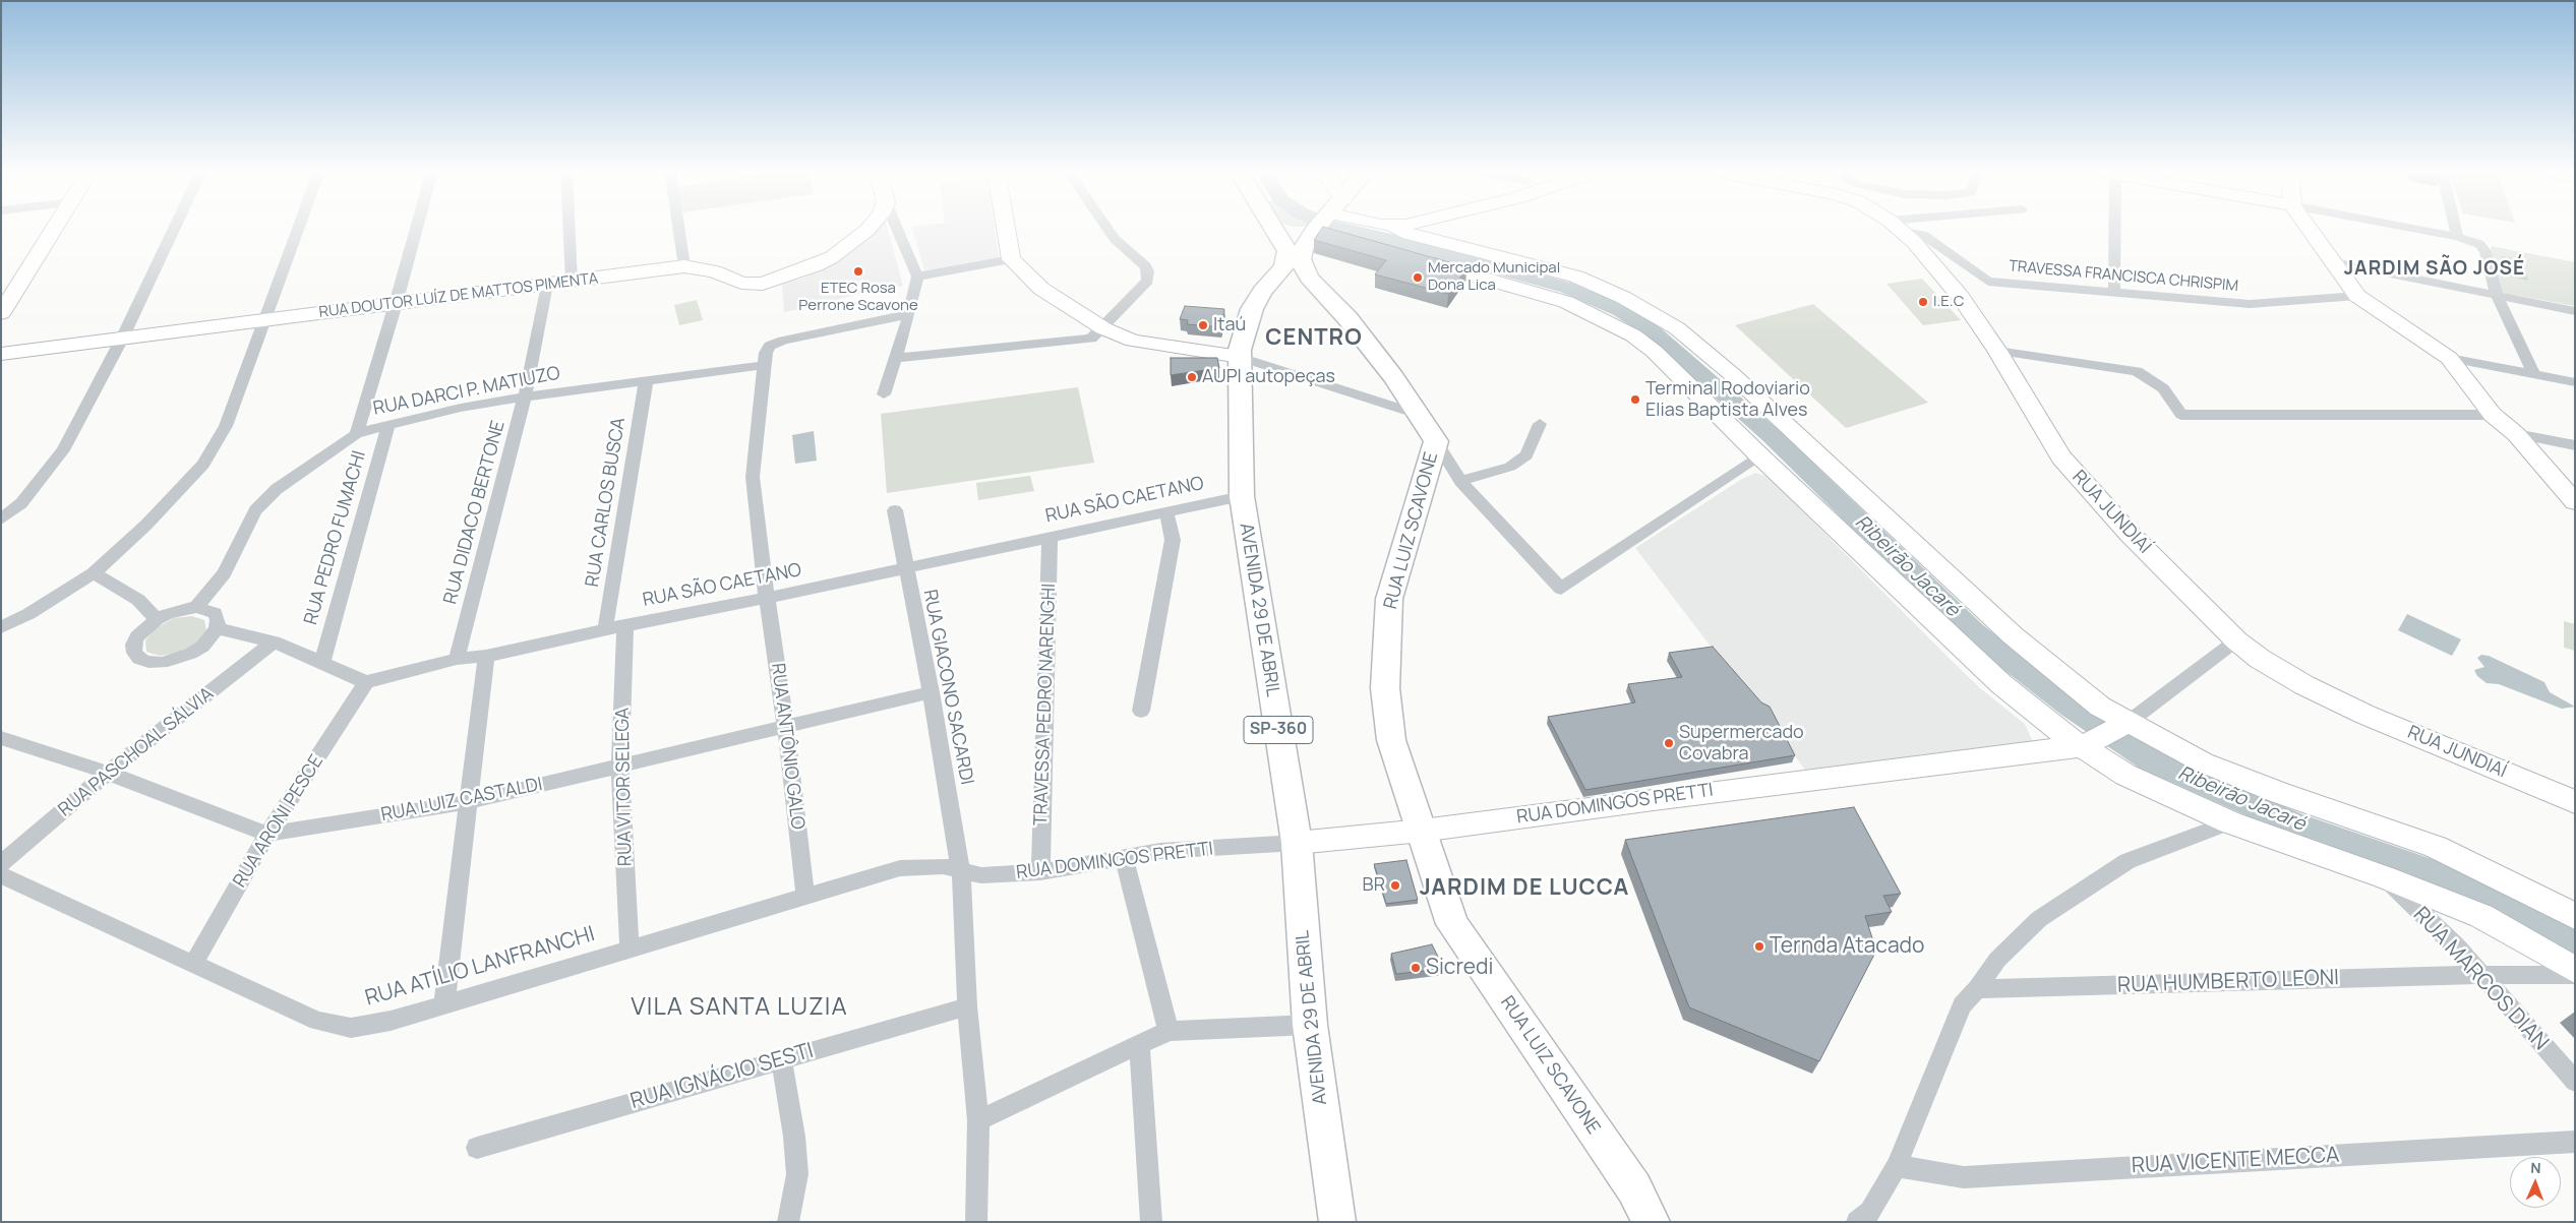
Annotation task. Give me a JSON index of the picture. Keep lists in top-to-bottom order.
{
  "streets": {
    "main road": [
      "RUA DOUTOR LUÍZ DE MATTOS PIMENTA",
      "RUA JUNDIAÍ",
      "RUA LUIZ SCAVONE",
      "AVENIDA 29 DE ABRIL",
      "SP-360",
      "RUA DOMINGOS PRETTI"
    ],
    "street": [
      "TRAVESSA FRANCISCA CHRISPIM",
      "RUA DARCI P. MATIUZO",
      "RUA SÃO CAETANO",
      "RUA CARLOS BUSCA",
      "RUA DIDACO BERTONE",
      "RUA PEDRO FUMACHI",
      "RUA GIACONO SACARDI",
      "TRAVESSA PEDRO NARENGHI",
      "RUA ANTÔNIO GALO",
      "RUA PASCHOAL SÁLVIA",
      "RUA VITOR SELEGA",
      "RUA LUIZ CASTALDI",
      "RUA ARONI PESCE",
      "RUA ATÍLIO LANFRANCHI",
      "RUA MARCOS DIAN",
      "RUA HUMBERTO LEONI",
      "RUA IGNÁCIO SESTI",
      "RUA VICENTE MECCA"
    ]
  },
  "crossings": [
    ["RUA DOUTOR LUÍZ DE MATTOS PIMENTA", "RUA DIDACO BERTONE"],
    ["RUA DARCI P. MATIUZO", "RUA CARLOS BUSCA"],
    ["RUA DARCI P. MATIUZO", "RUA DIDACO BERTONE"],
    ["RUA DARCI P. MATIUZO", "RUA PEDRO FUMACHI"],
    ["RUA DARCI P. MATIUZO", "RUA ANTÔNIO GALO"],
    ["RUA SÃO CAETANO", "RUA CARLOS BUSCA"],
    ["RUA SÃO CAETANO", "RUA DIDACO BERTONE"],
    ["RUA SÃO CAETANO", "AVENIDA 29 DE ABRIL"],
    ["RUA SÃO CAETANO", "RUA GIACONO SACARDI"],
    ["RUA SÃO CAETANO", "TRAVESSA PEDRO NARENGHI"],
    ["RUA SÃO CAETANO", "RUA ANTÔNIO GALO"],
    ["RUA SÃO CAETANO", "RUA VITOR SELEGA"],
    ["RUA SÃO CAETANO", "RUA ARONI PESCE"],
    ["RUA JUNDIAÍ", "RUA DOMINGOS PRETTI"],
    ["RUA LUIZ SCAVONE", "RUA DOMINGOS PRETTI"],
    ["AVENIDA 29 DE ABRIL", "RUA DOMINGOS PRETTI"],
    ["RUA GIACONO SACARDI", "RUA LUIZ CASTALDI"],
    ["RUA GIACONO SACARDI", "RUA DOMINGOS PRETTI"],
    ["RUA GIACONO SACARDI", "RUA ATÍLIO LANFRANCHI"],
    ["TRAVESSA PEDRO NARENGHI", "RUA DOMINGOS PRETTI"],
    ["RUA ANTÔNIO GALO", "RUA LUIZ CASTALDI"],
    ["RUA ANTÔNIO GALO", "RUA ATÍLIO LANFRANCHI"],
    ["RUA PASCHOAL SÁLVIA", "RUA LUIZ CASTALDI"],
    ["RUA VITOR SELEGA", "RUA LUIZ CASTALDI"],
    ["RUA VITOR SELEGA", "RUA ATÍLIO LANFRANCHI"],
    ["RUA LUIZ CASTALDI", "RUA ARONI PESCE"],
    ["RUA DOMINGOS PRETTI", "RUA ATÍLIO LANFRANCHI"],
    ["RUA ARONI PESCE", "RUA ATÍLIO LANFRANCHI"],
    ["RUA MARCOS DIAN", "RUA HUMBERTO LEONI"]
  ],
  "districts": [
    "JARDIM SÃO JOSÉ",
    "CENTRO",
    "JARDIM DE LUCCA",
    "VILA SANTA LUZIA"
  ],
  "water": ["Ribeirão Jacaré"],
  "places": [
    "ETEC Rosa Perrone Scavone",
    "Mercado Municipal Dona Lica",
    "I.E.C",
    "Itaú",
    "AUPI autopeças",
    "Terminal Rodoviario Elias Baptista Alves",
    "Supermercado Covabra",
    "BR",
    "Ternda Atacado",
    "Sicredi"
  ],
  "north": "top"
}
